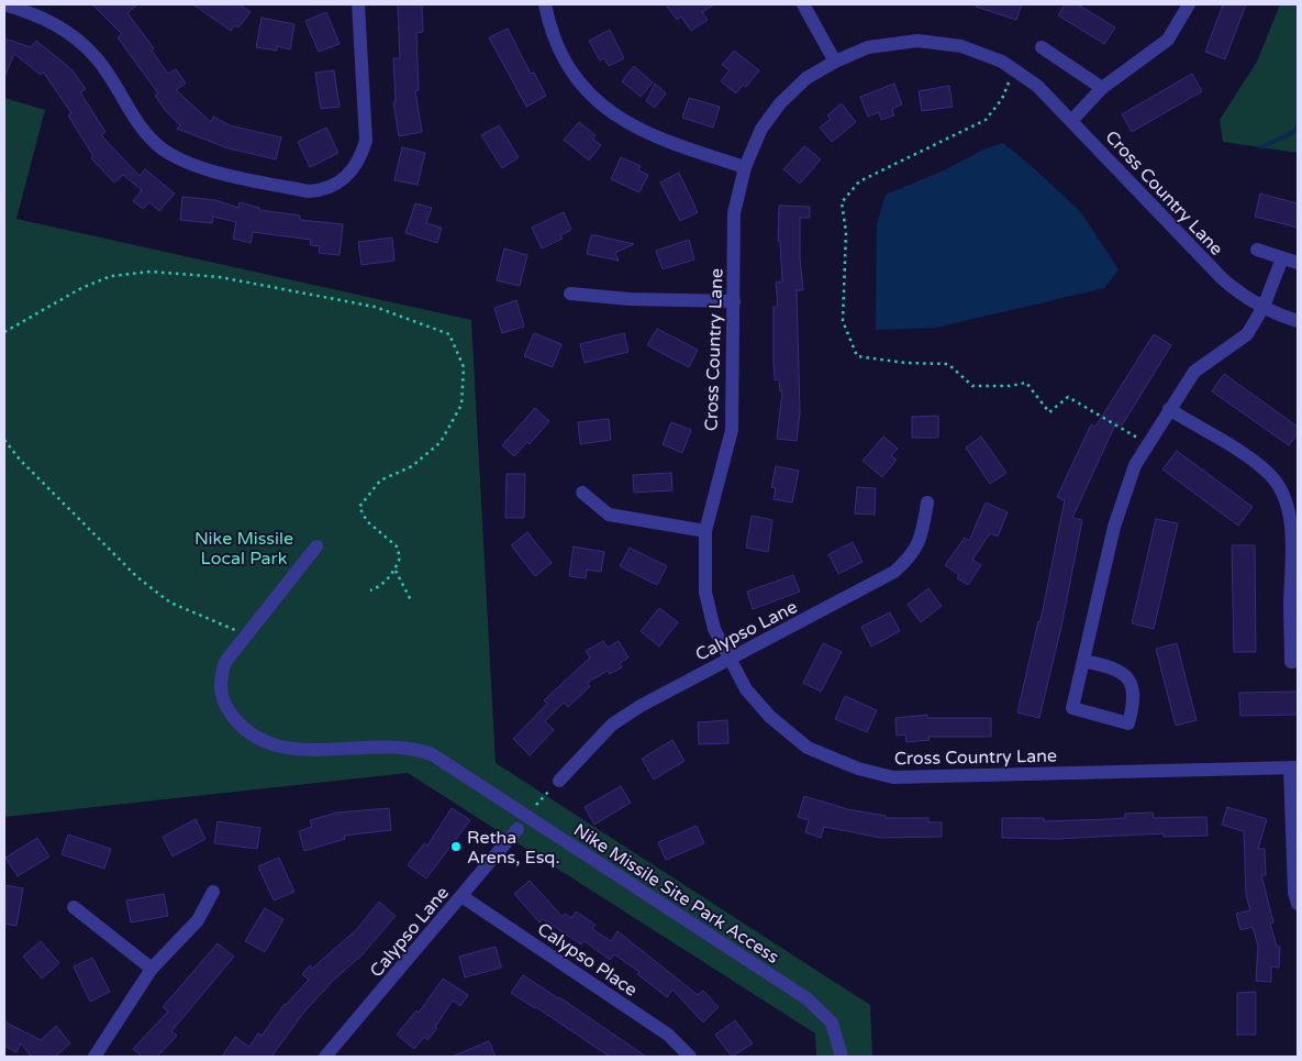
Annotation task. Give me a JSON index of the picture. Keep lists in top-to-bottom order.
{
  "streets": {
    "street": [
      "Cross Country Lane",
      "Calypso Lane",
      "Nike Missile Site Park Access",
      "Calypso Place"
    ]
  },
  "crossings": [
    ["Cross Country Lane", "Calypso Lane"],
    ["Calypso Lane", "Calypso Place"]
  ],
  "parks": ["Nike Missile Local Park"],
  "places": ["Retha Arens, Esq."]
}
